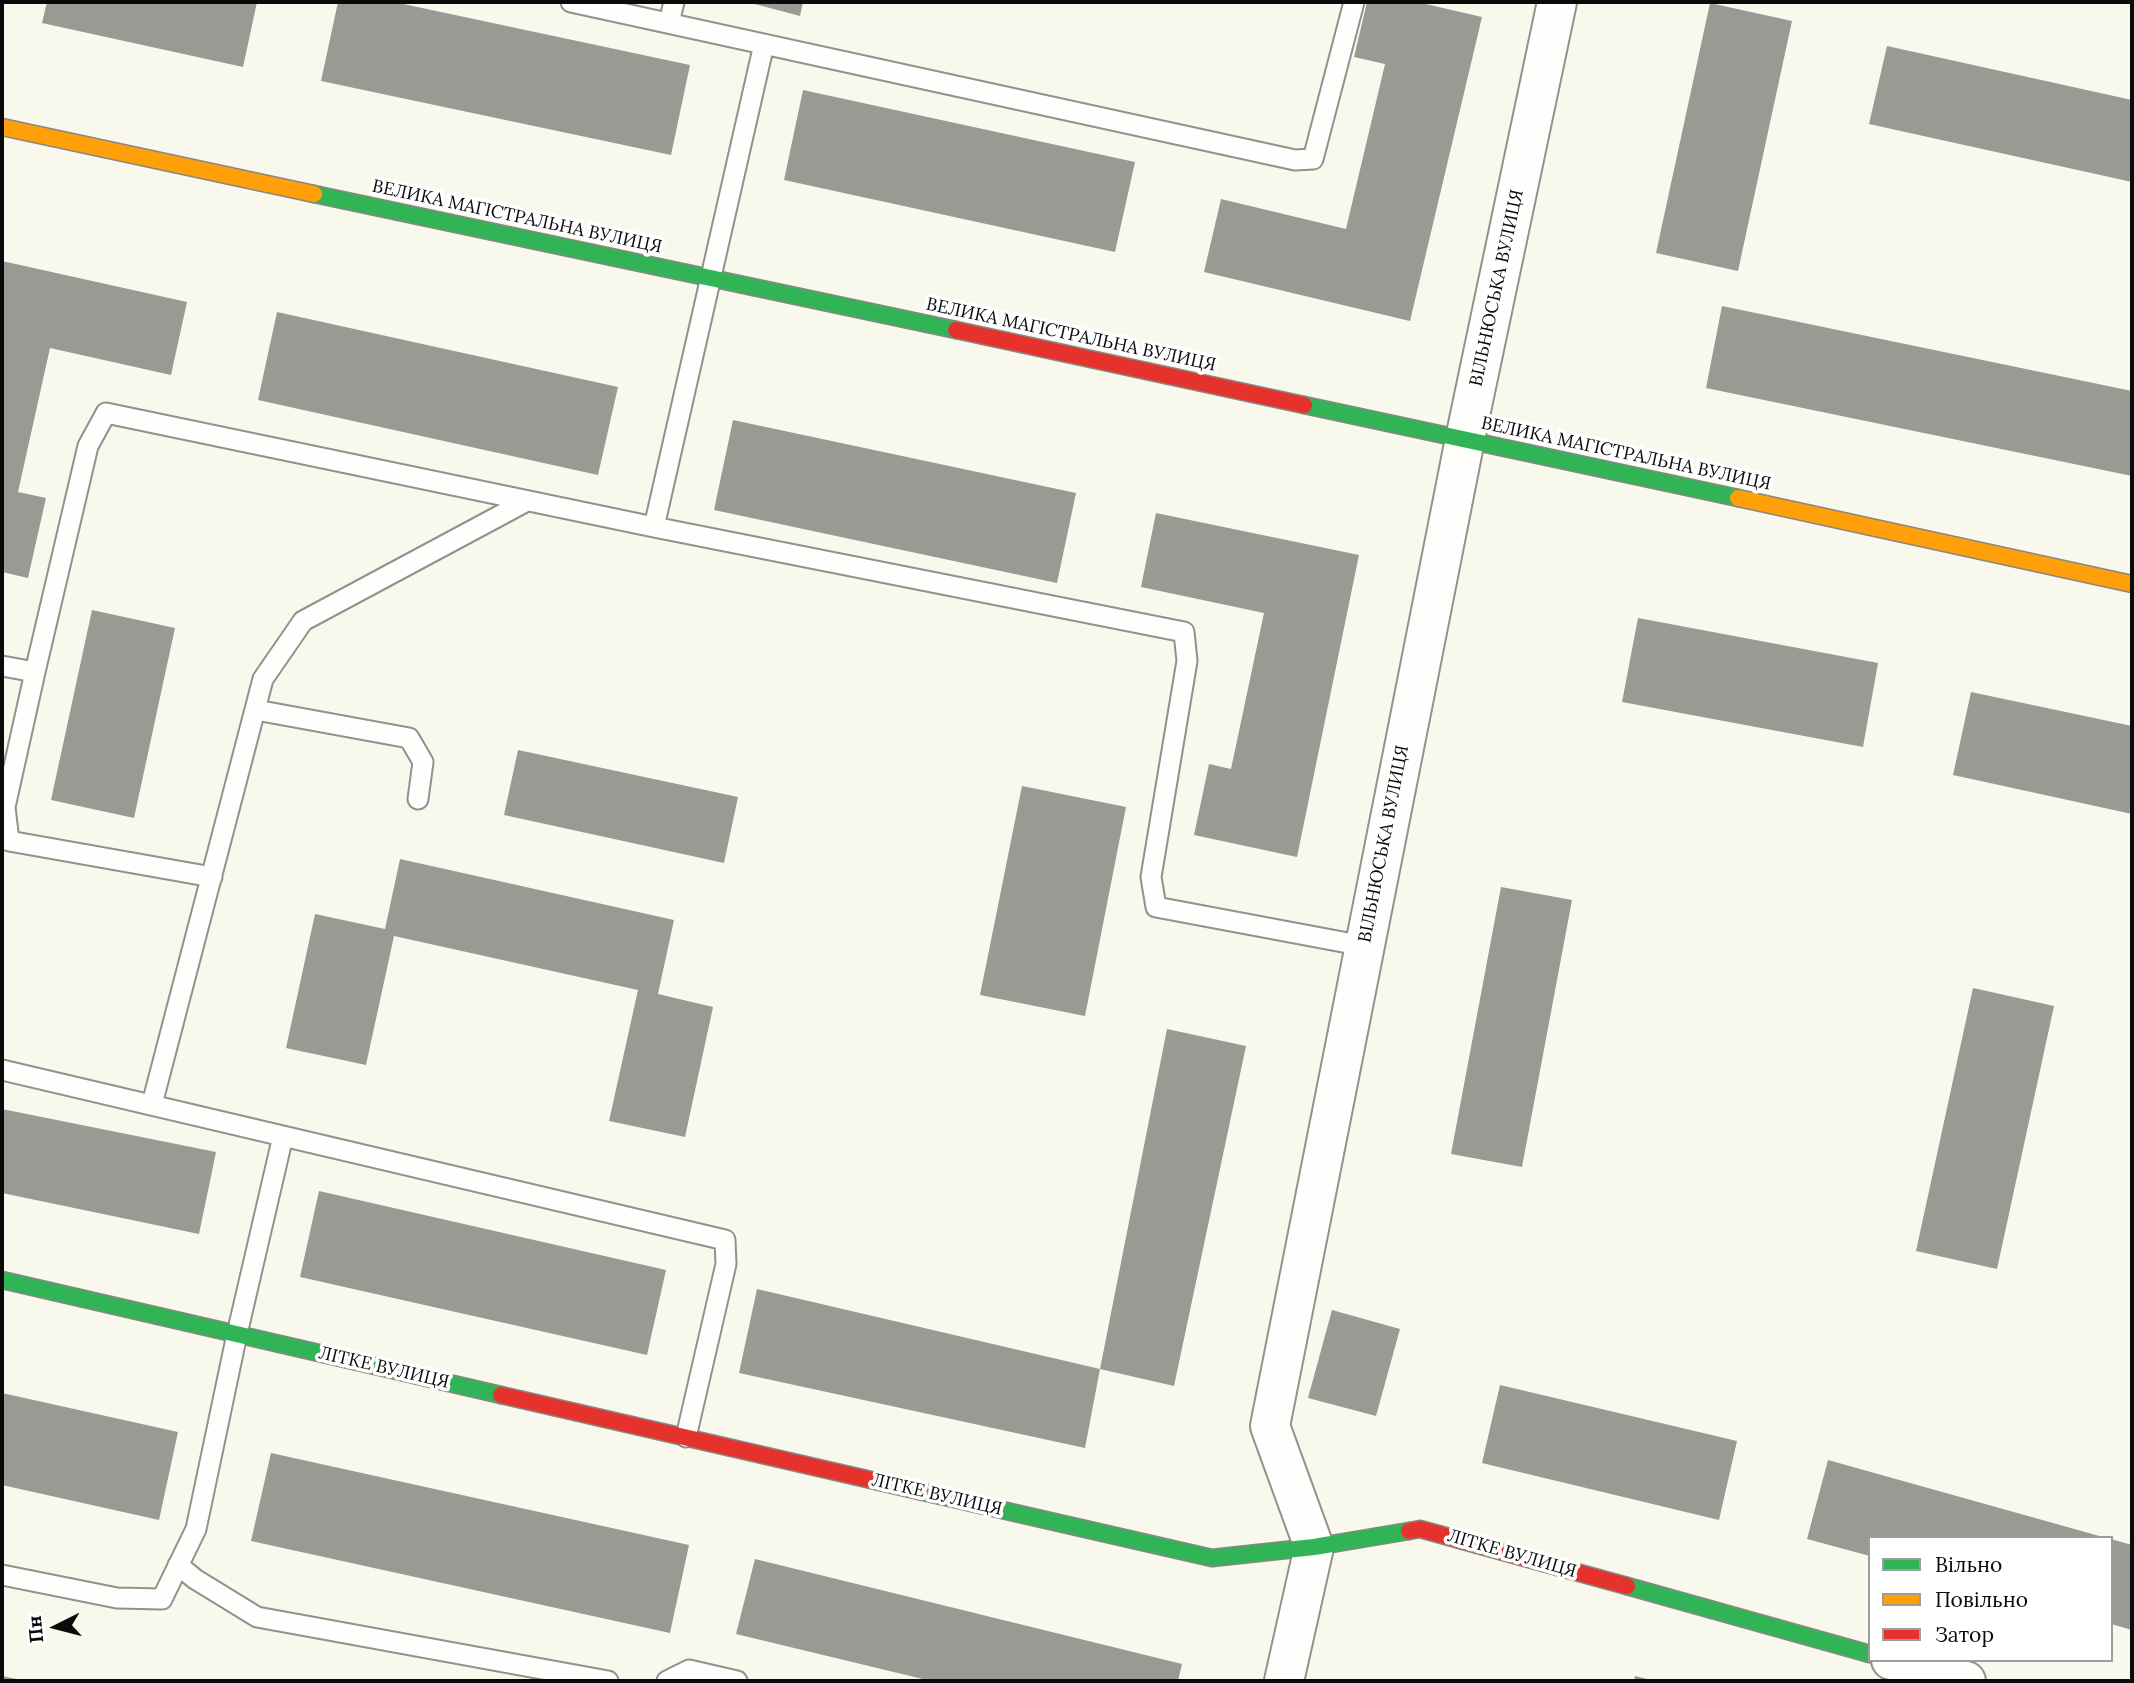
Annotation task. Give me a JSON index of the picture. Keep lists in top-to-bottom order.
{
  "streets": {
    "street": ["ВЕЛИКА МАГІСТРАЛЬНА ВУЛИЦЯ", "ВІЛЬНЮСЬКА ВУЛИЦЯ", "ЛІТКЕ ВУЛИЦЯ"]
  },
  "crossings": [
    ["ВЕЛИКА МАГІСТРАЛЬНА ВУЛИЦЯ", "ВІЛЬНЮСЬКА ВУЛИЦЯ"],
    ["ВІЛЬНЮСЬКА ВУЛИЦЯ", "ЛІТКЕ ВУЛИЦЯ"]
  ],
  "legend": ["Вільно", "Повільно", "Затор"],
  "north": "left"
}
